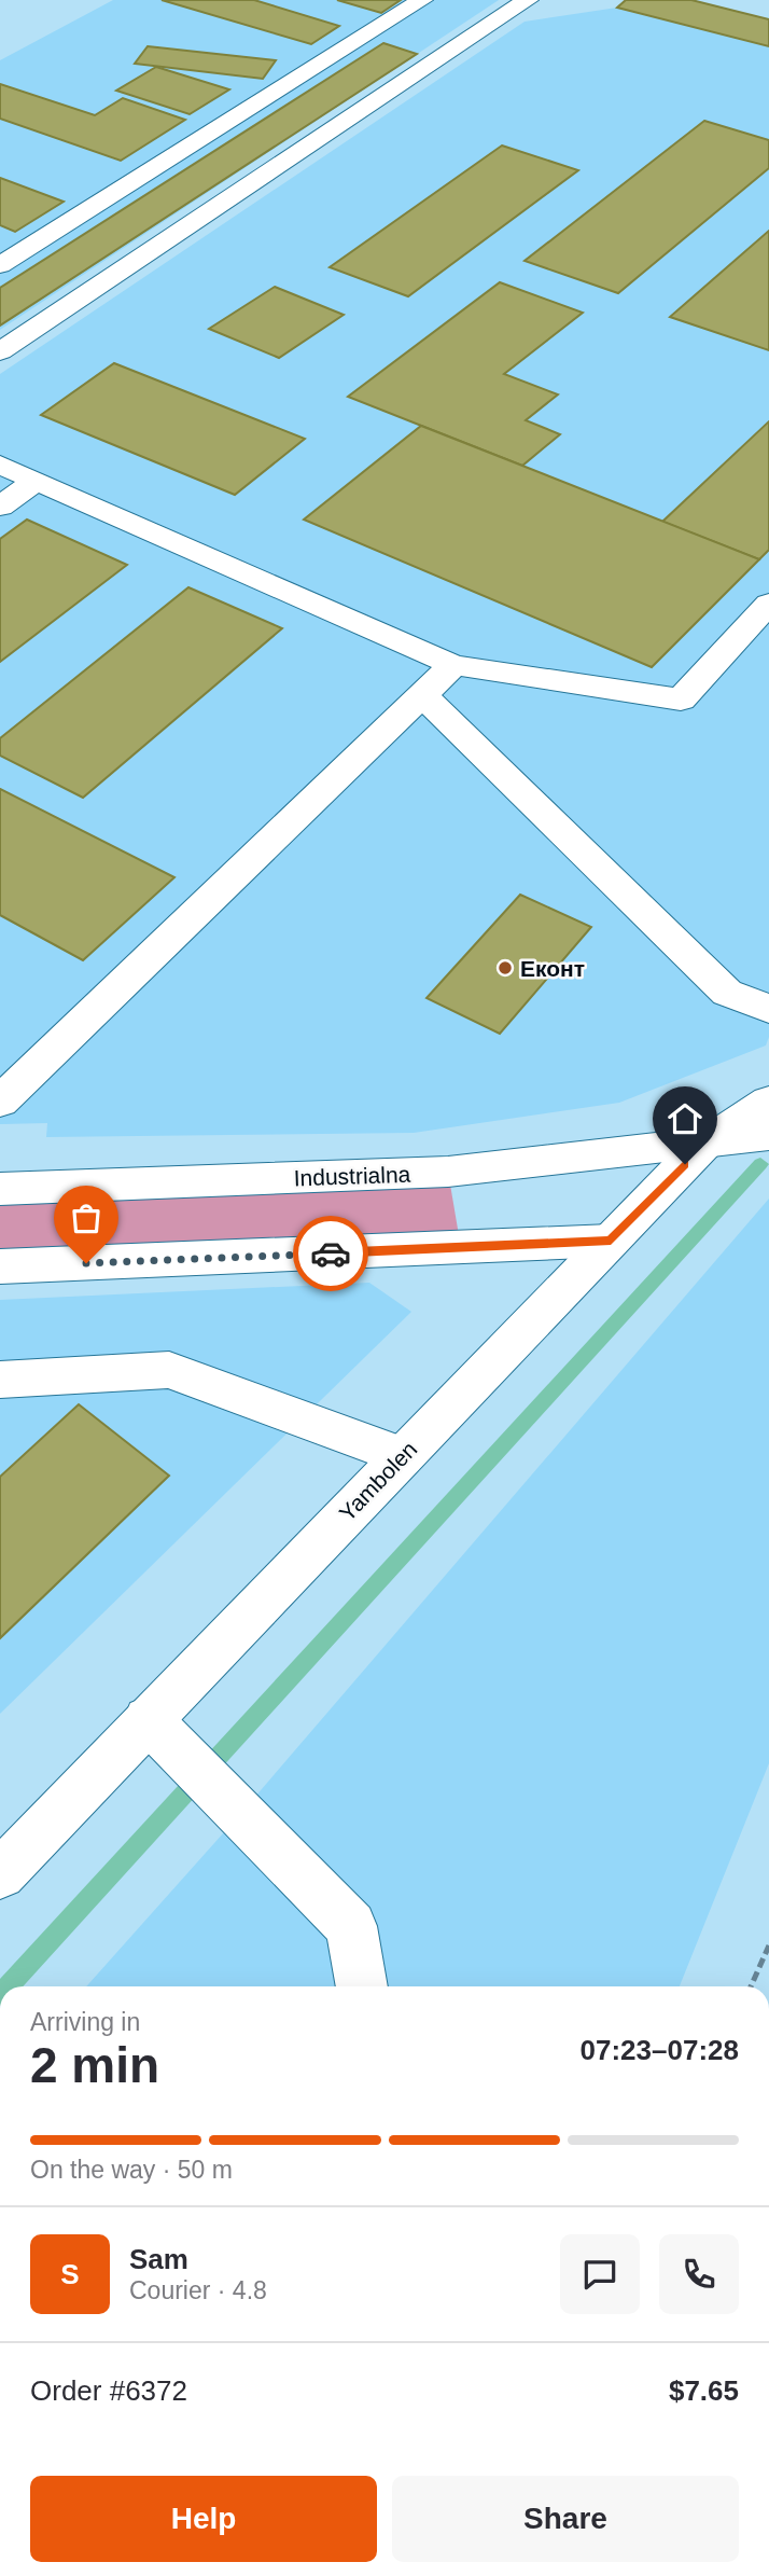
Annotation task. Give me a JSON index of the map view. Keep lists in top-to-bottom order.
{
  "streets": {
    "street": ["Industrialna", "Yambolen"]
  },
  "crossings": [
    ["Industrialna", "Yambolen"]
  ],
  "places": ["Еконт"],
  "page": {
    "heading": ["2 min", "Arriving in", "07:23–07:28"],
    "panel": [
      "Sam",
      "Courier · 4.8",
      "Order #6372",
      "$7.65"
    ],
    "bar": "On the way · 50 m",
    "round": "S",
    "buttons": ["Help", "Share"]
  }
}
